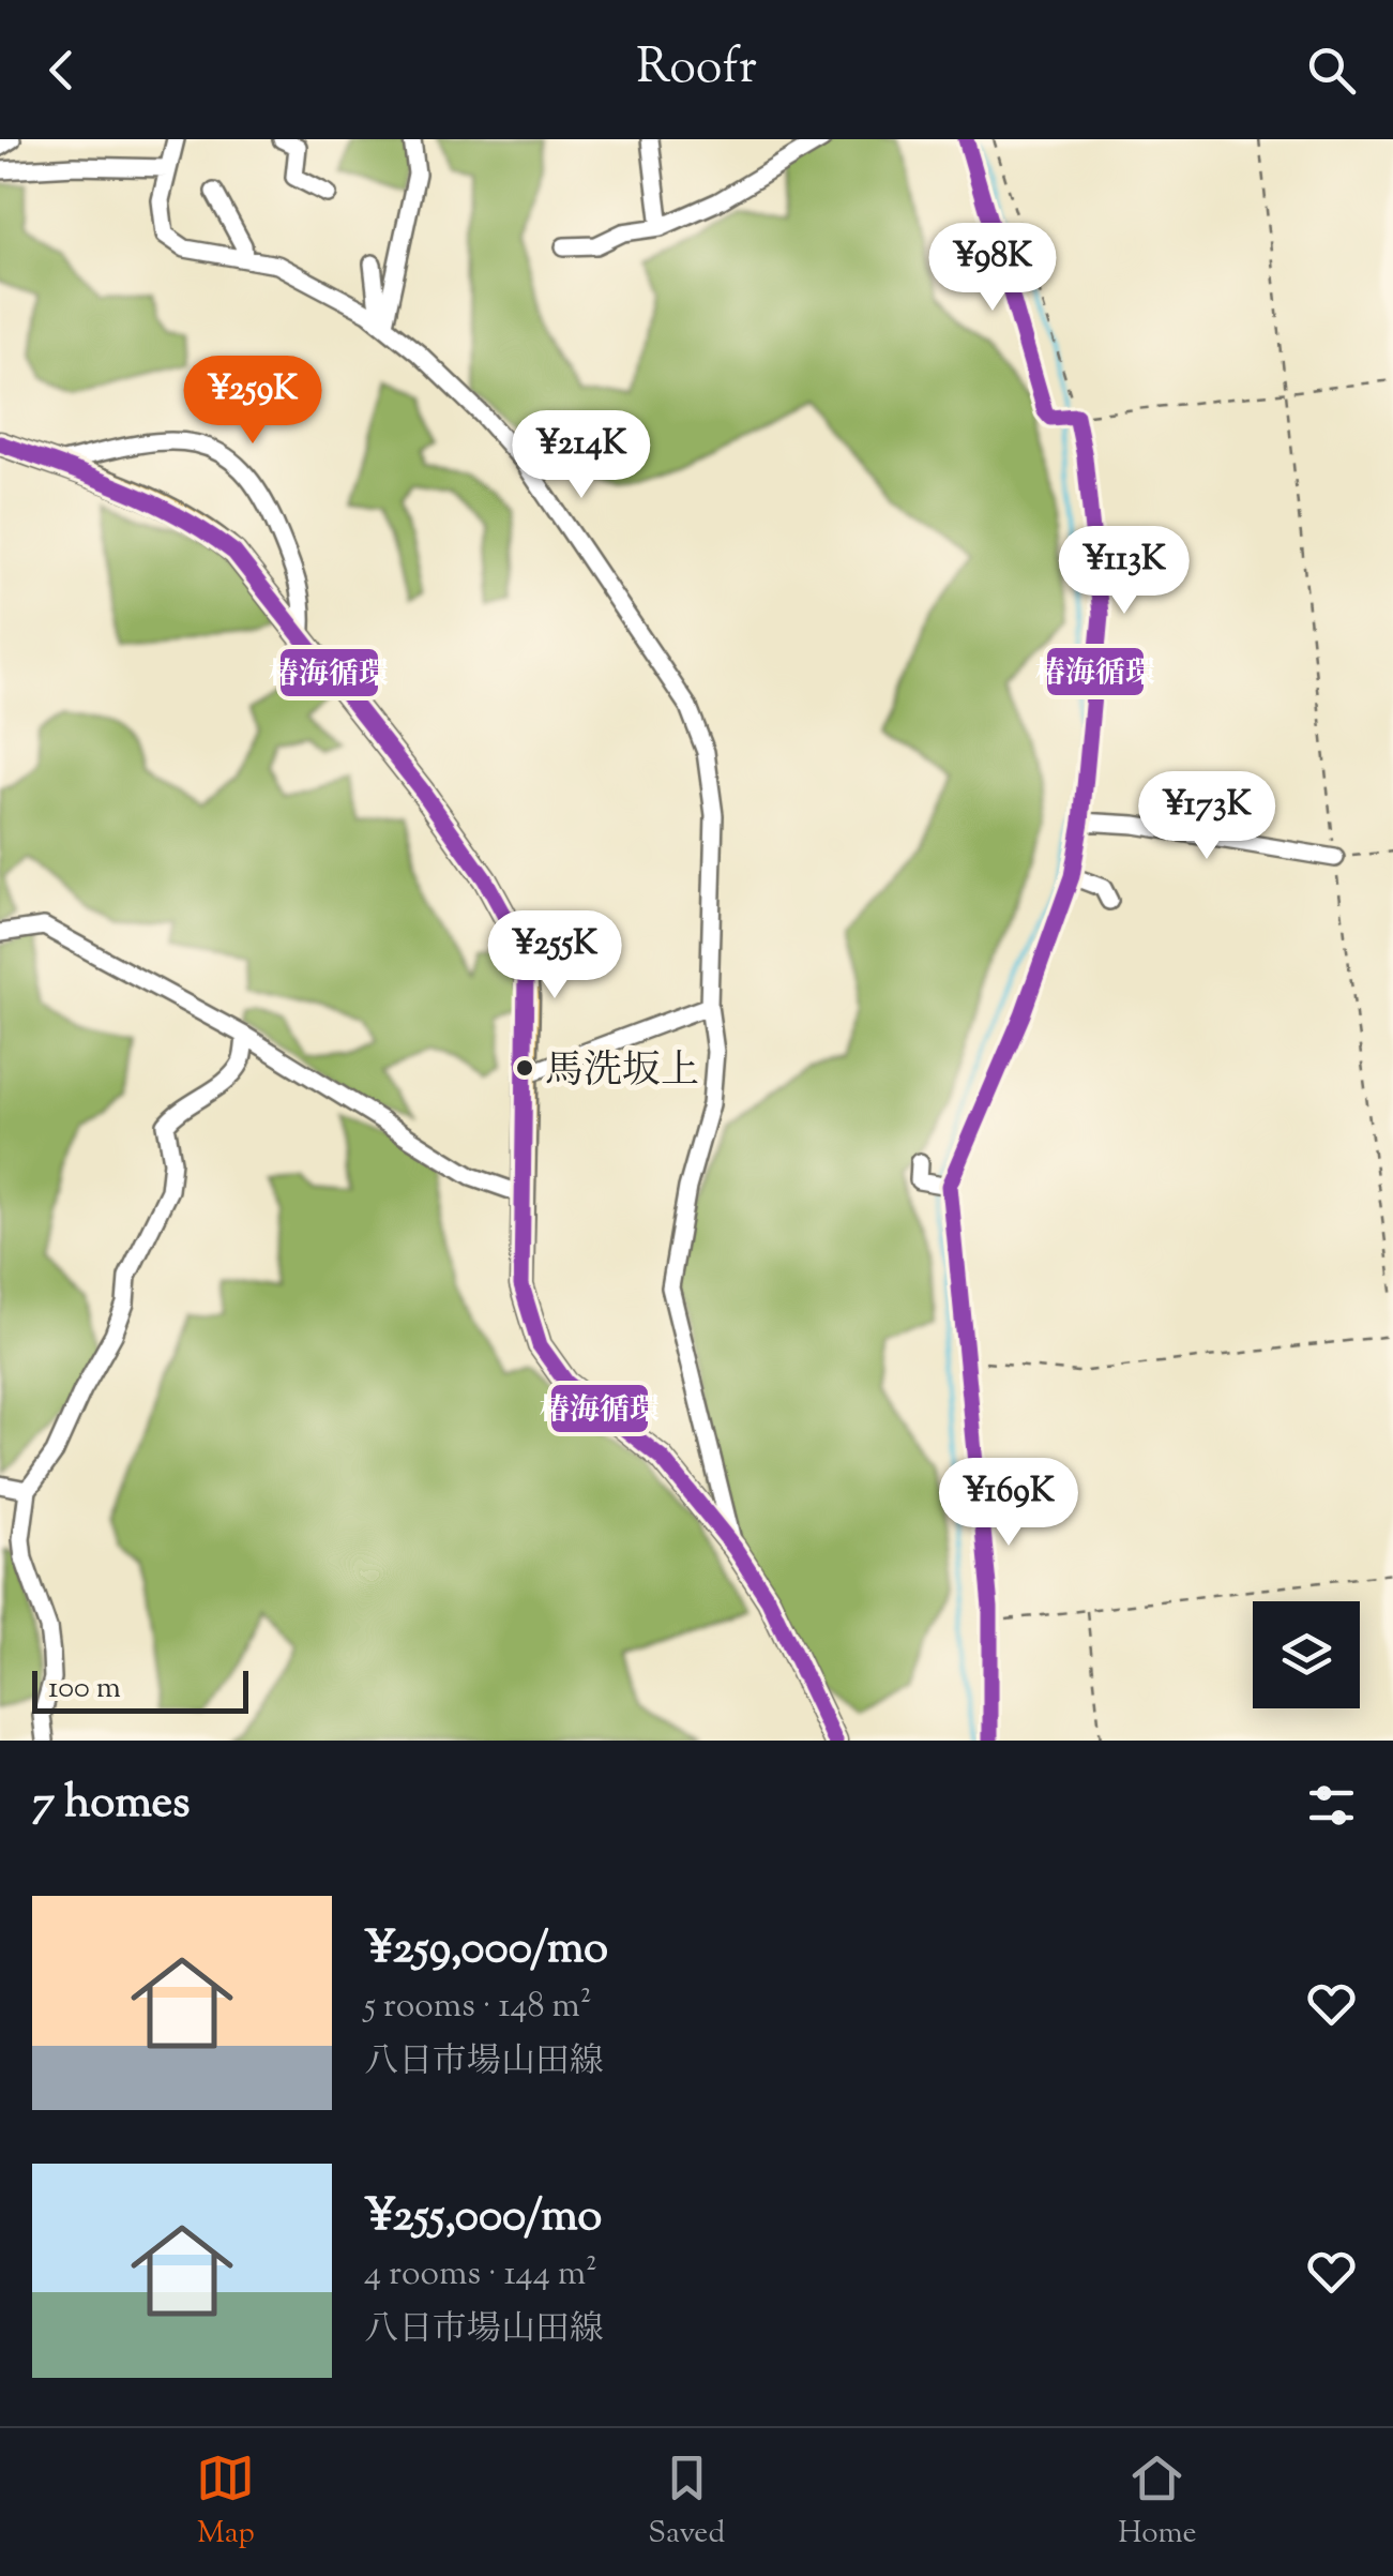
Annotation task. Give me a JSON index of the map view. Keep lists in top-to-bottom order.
{
  "places": ["馬洗坂上"],
  "lines": ["transit line 椿海循環"],
  "scale_bar": "100 m",
  "page": {
    "header": "Roofr",
    "price": [
      "¥98K",
      "¥259K",
      "¥214K",
      "¥113K",
      "¥173K",
      "¥255K",
      "¥169K"
    ],
    "scale": "100 m",
    "heading": "7 homes",
    "list": [
      {
        "name": "¥259,000/mo",
        "note": "5 rooms · 148 m² · 八日市場山田線"
      },
      {
        "name": "¥255,000/mo",
        "note": "4 rooms · 144 m² · 八日市場山田線"
      }
    ],
    "tabs": ["Map", "Saved", "Home"]
  }
}
